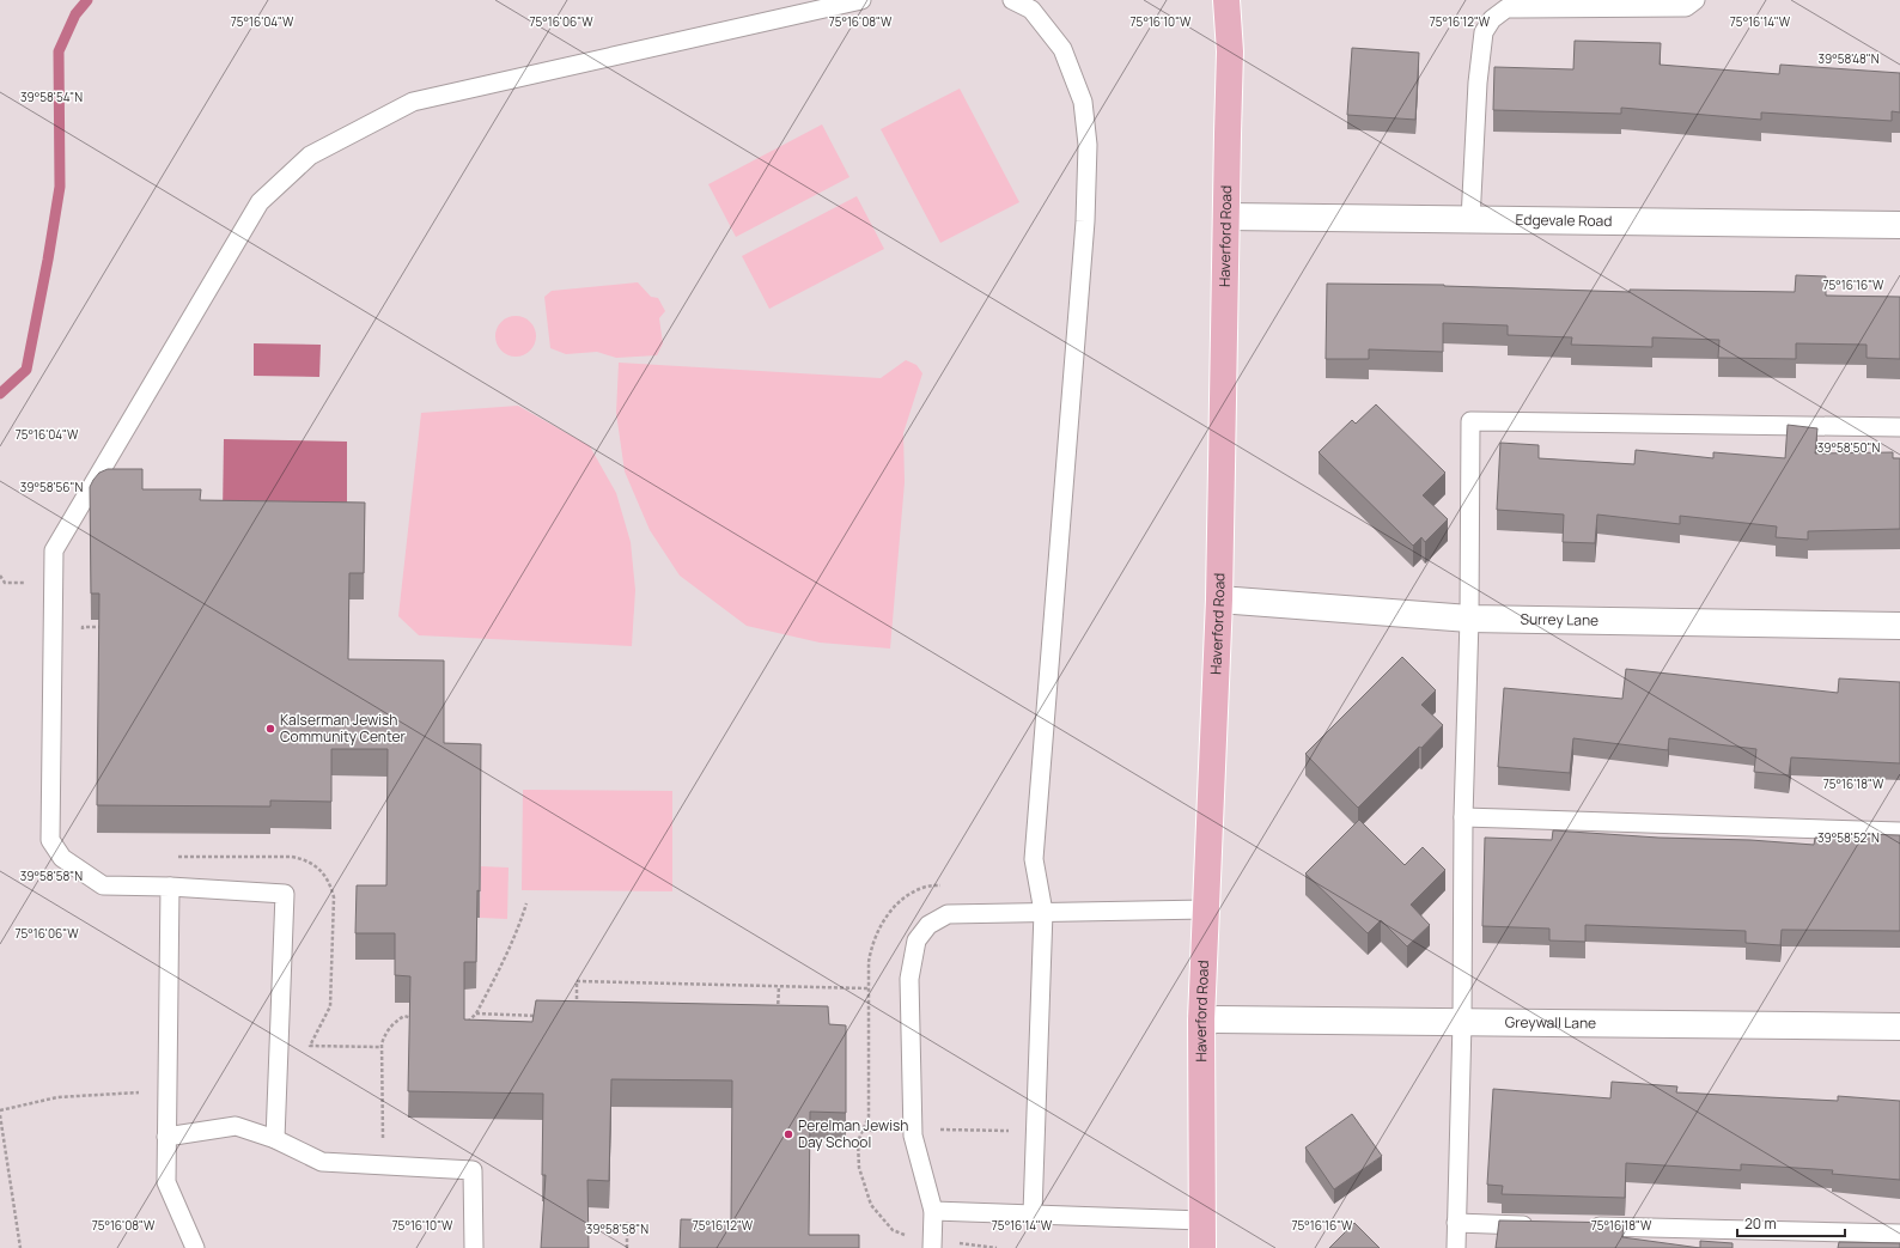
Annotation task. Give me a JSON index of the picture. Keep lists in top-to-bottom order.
{
  "streets": {
    "main road": ["Haverford Road"],
    "street": ["Edgevale Road", "Surrey Lane", "Greywall Lane"]
  },
  "crossings": [
    ["Edgevale Road", "Haverford Road"],
    ["Haverford Road", "Surrey Lane"],
    ["Haverford Road", "Greywall Lane"]
  ],
  "places": ["Kalserman Jewish Community Center", "Perelman Jewish Day School"],
  "scale_bar": "20 m",
  "coordinates": [
    "75°16'06\"W",
    "75°16'12\"W",
    "75°16'04\"W",
    "75°16'08\"W",
    "75°16'10\"W",
    "75°16'14\"W",
    "39°58'48\"N",
    "39°58'54\"N",
    "75°16'16\"W",
    "39°58'50\"N",
    "39°58'56\"N",
    "75°16'18\"W",
    "39°58'52\"N",
    "39°58'58\"N"
  ]
}
